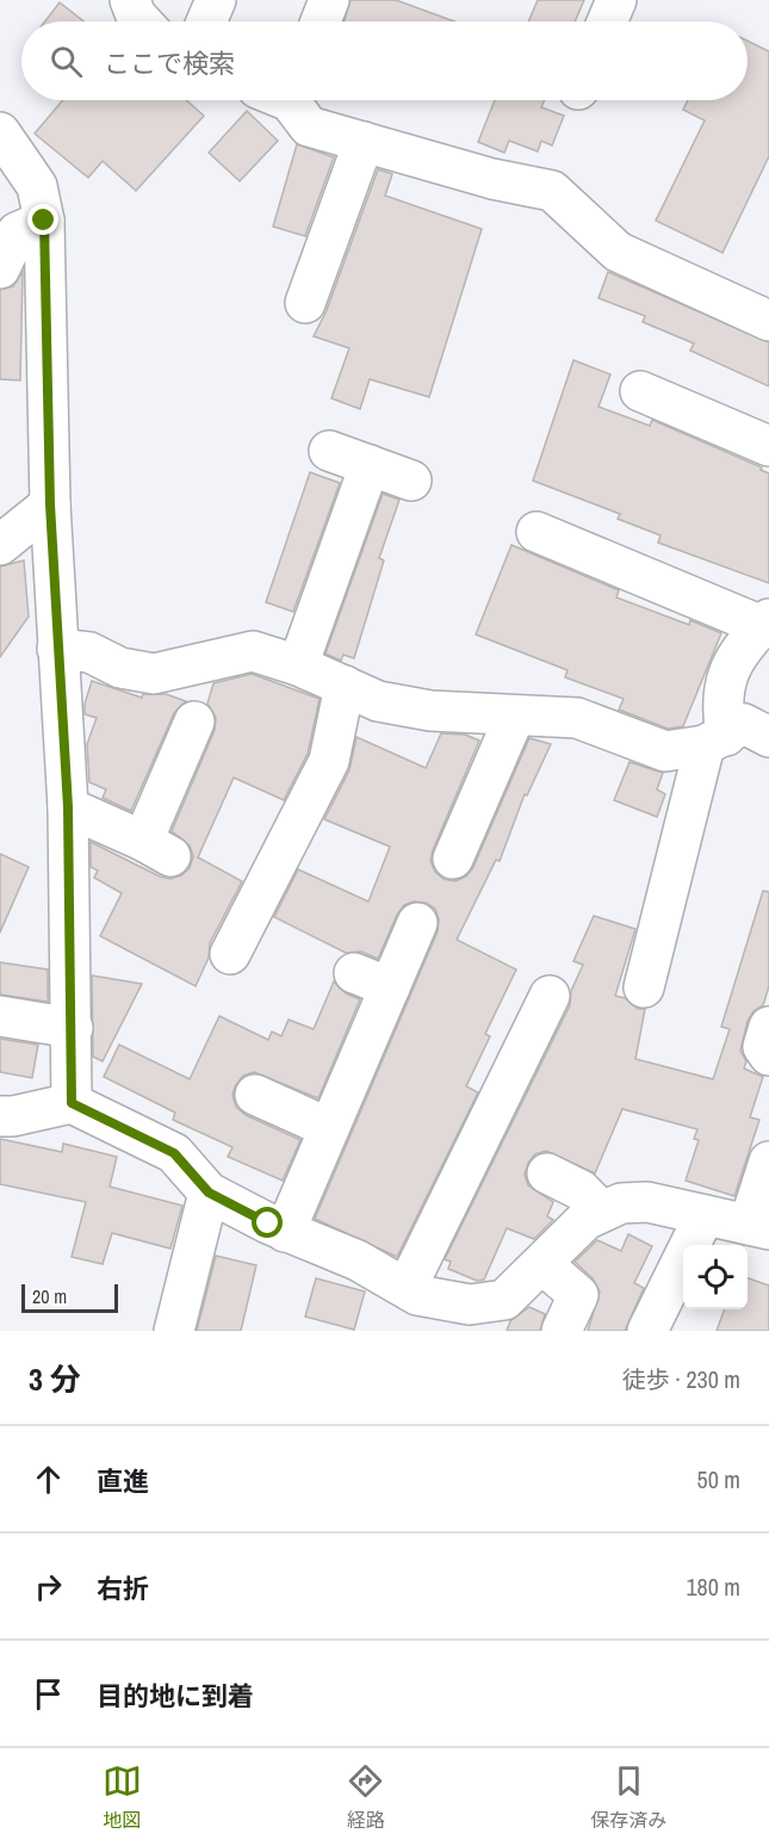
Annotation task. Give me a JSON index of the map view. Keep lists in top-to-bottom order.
{
  "scale_bar": "20 m",
  "page": {
    "search": "ここで検索",
    "scale": "20 m",
    "heading": ["3 分", "徒歩 · 230 m"],
    "list": [
      ["直進", "50 m"],
      ["右折", "180 m"],
      "目的地に到着"
    ],
    "nav": ["地図", "経路", "保存済み"]
  }
}
